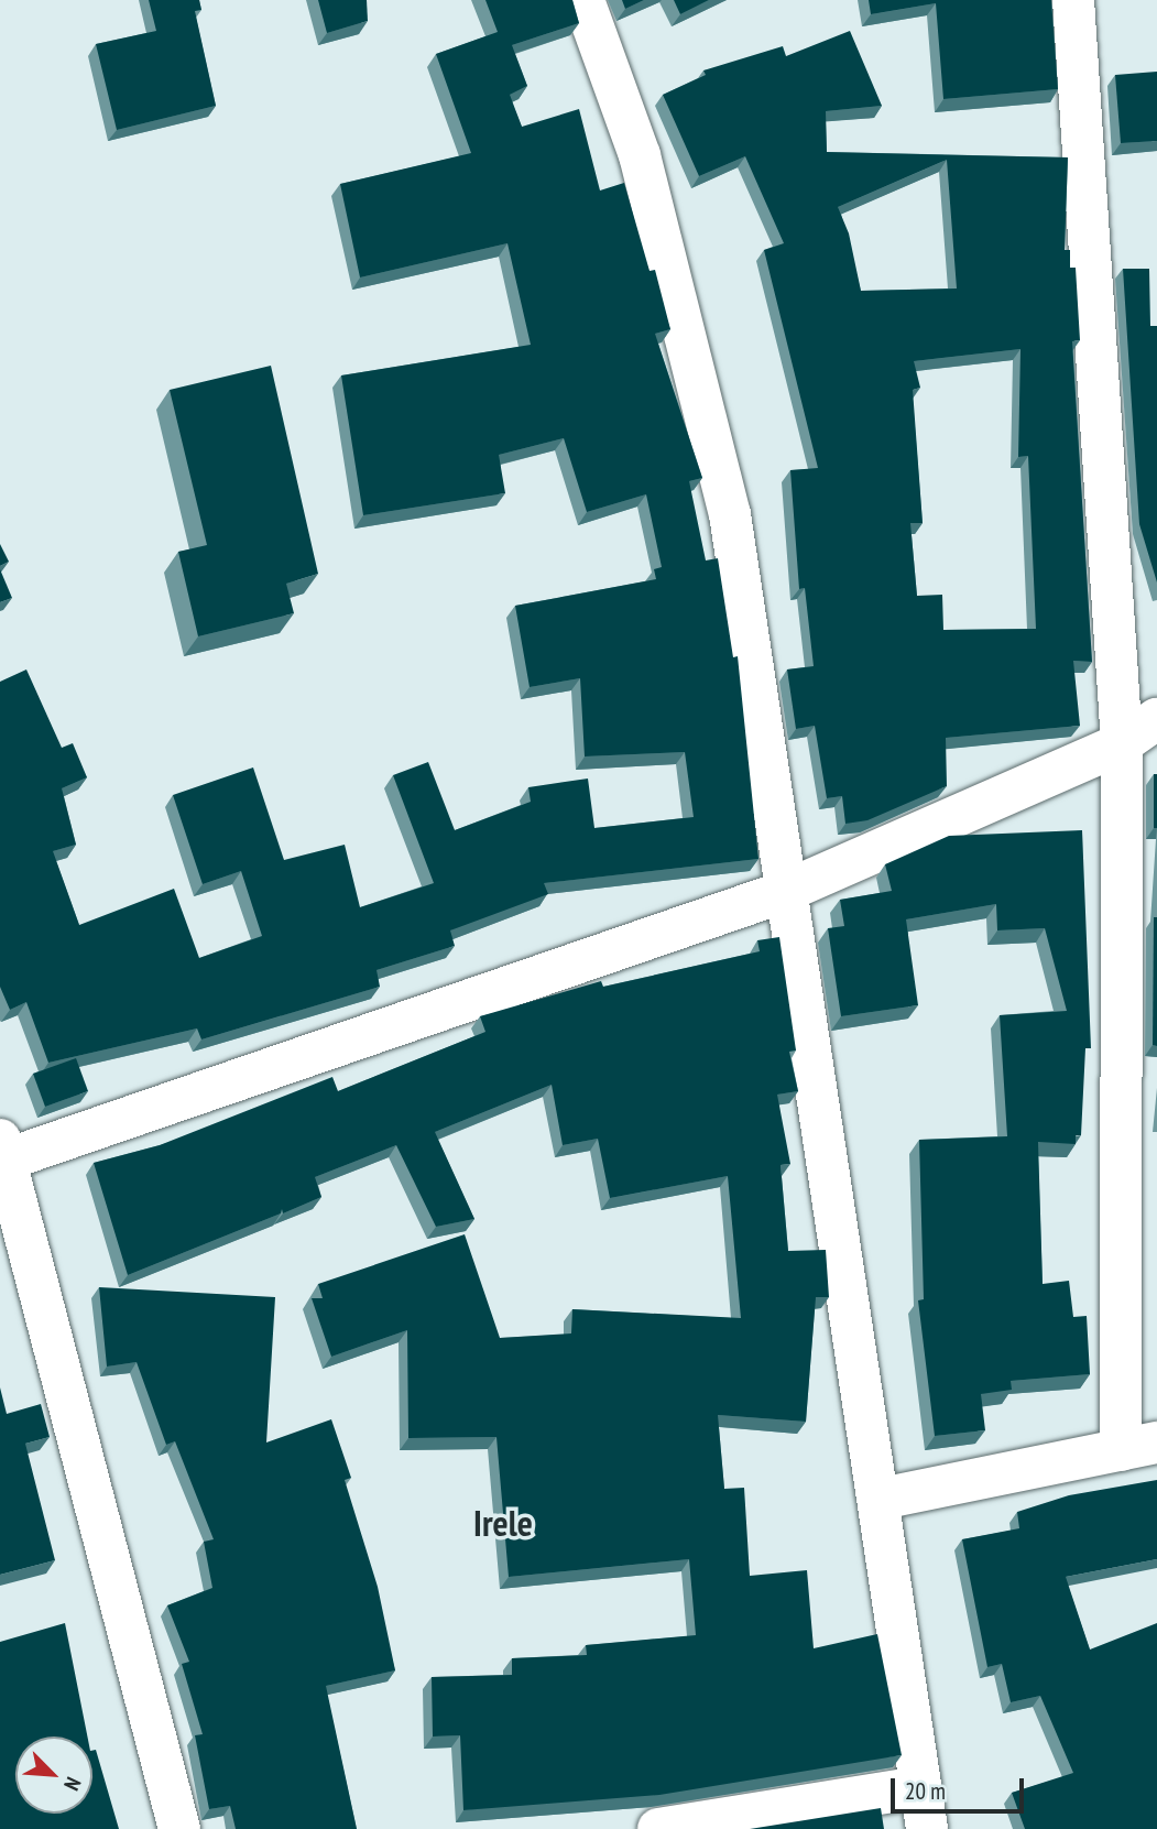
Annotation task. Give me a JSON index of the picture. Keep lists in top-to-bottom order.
{
  "districts": ["Irele"],
  "scale_bar": "20 m",
  "north": "bottom right"
}
